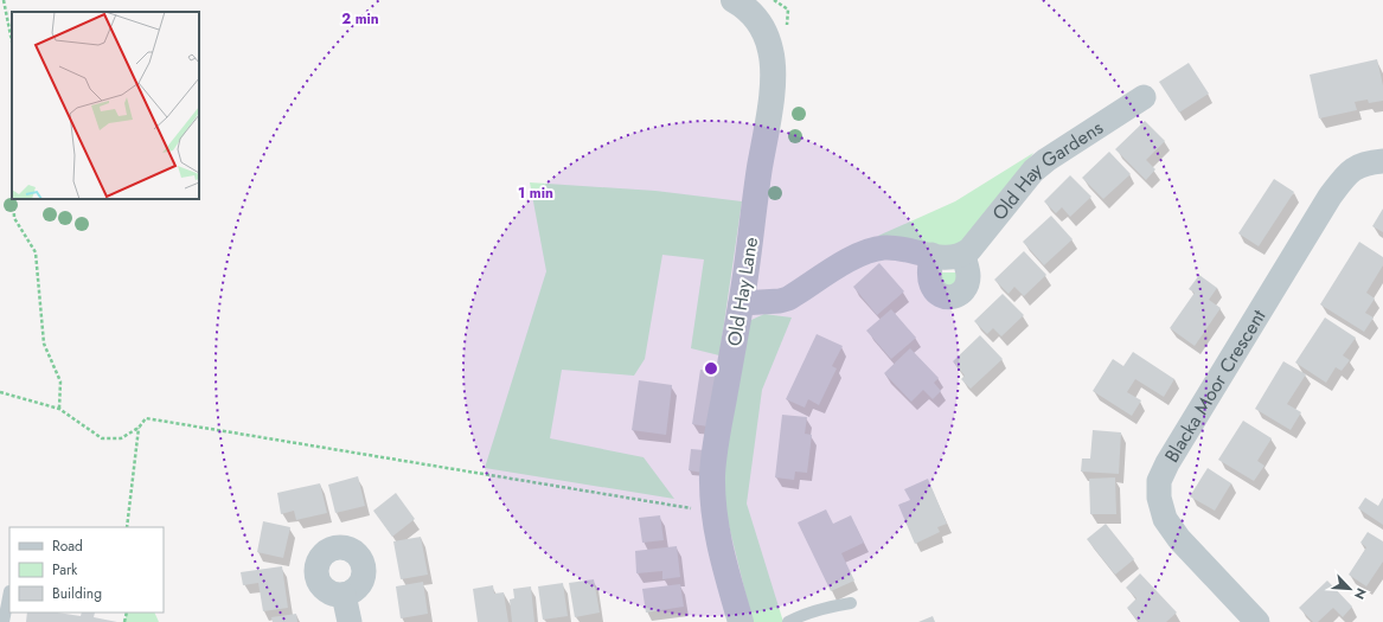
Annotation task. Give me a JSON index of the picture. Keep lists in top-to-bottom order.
{
  "streets": {
    "street": ["Old Hay Gardens", "Old Hay Lane", "Blacka Moor Crescent"]
  },
  "legend": ["Road", "Park", "Building"],
  "north": "bottom right",
  "rings": ["2 min", "1 min"]
}
